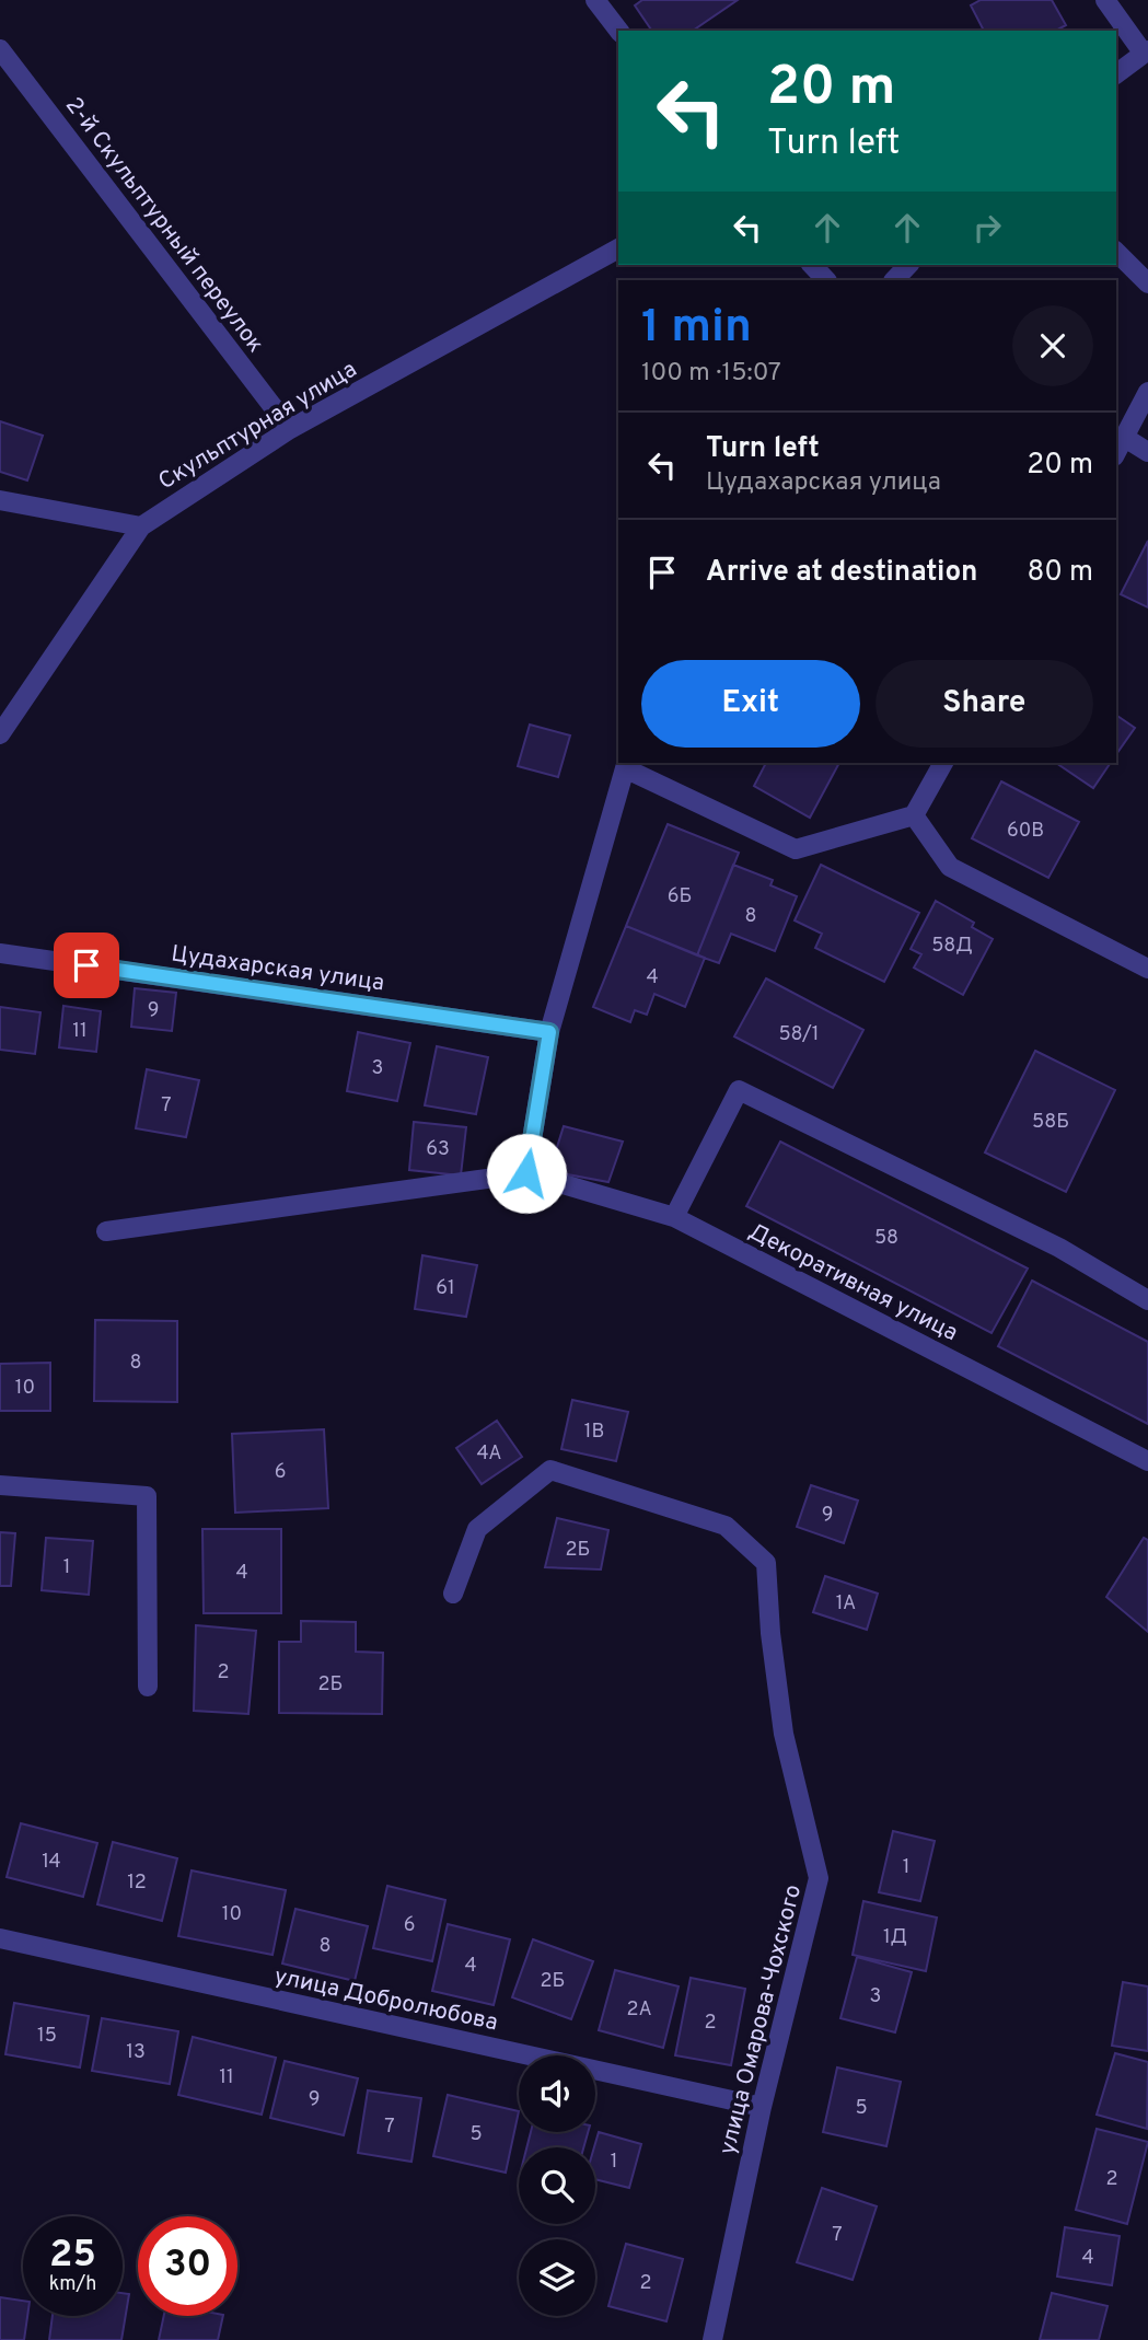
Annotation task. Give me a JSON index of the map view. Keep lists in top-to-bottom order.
{
  "streets": {
    "street": [
      "2-й Скульптурный переулок",
      "Скульптурная улица",
      "Цудахарская улица",
      "Декоративная улица",
      "улица Добролюбова",
      "улица Омарова-Чохского"
    ]
  },
  "crossings": [
    ["2-й Скульптурный переулок", "Скульптурная улица"],
    ["улица Добролюбова", "улица Омарова-Чохского"]
  ],
  "house_numbers": [
    "60В",
    "6Б",
    "8",
    "58Д",
    "4",
    "9",
    "11",
    "58/1",
    "3",
    "7",
    "58Б",
    "63",
    "58",
    "61",
    "8",
    "10",
    "1В",
    "4А",
    "6",
    "9",
    "2Б",
    "1",
    "4",
    "1А",
    "2",
    "2Б",
    "14",
    "1",
    "12",
    "10",
    "6",
    "1Д",
    "8",
    "4",
    "2Б",
    "3",
    "2А",
    "2",
    "15",
    "13",
    "11",
    "9",
    "5",
    "7",
    "5",
    "1",
    "2",
    "7",
    "4",
    "2"
  ],
  "page": {
    "turn": ["20 m", "Turn left"],
    "heading": ["1 min", "100 m · 15:07"],
    "list": [
      {
        "name": "Turn left",
        "note": "Цудахарская улица",
        "value": "20 m"
      },
      {
        "name": "Arrive at destination",
        "value": "80 m"
      }
    ],
    "buttons": ["Exit", "Share"],
    "speed": "25 km/h",
    "limit": "30"
  }
}
